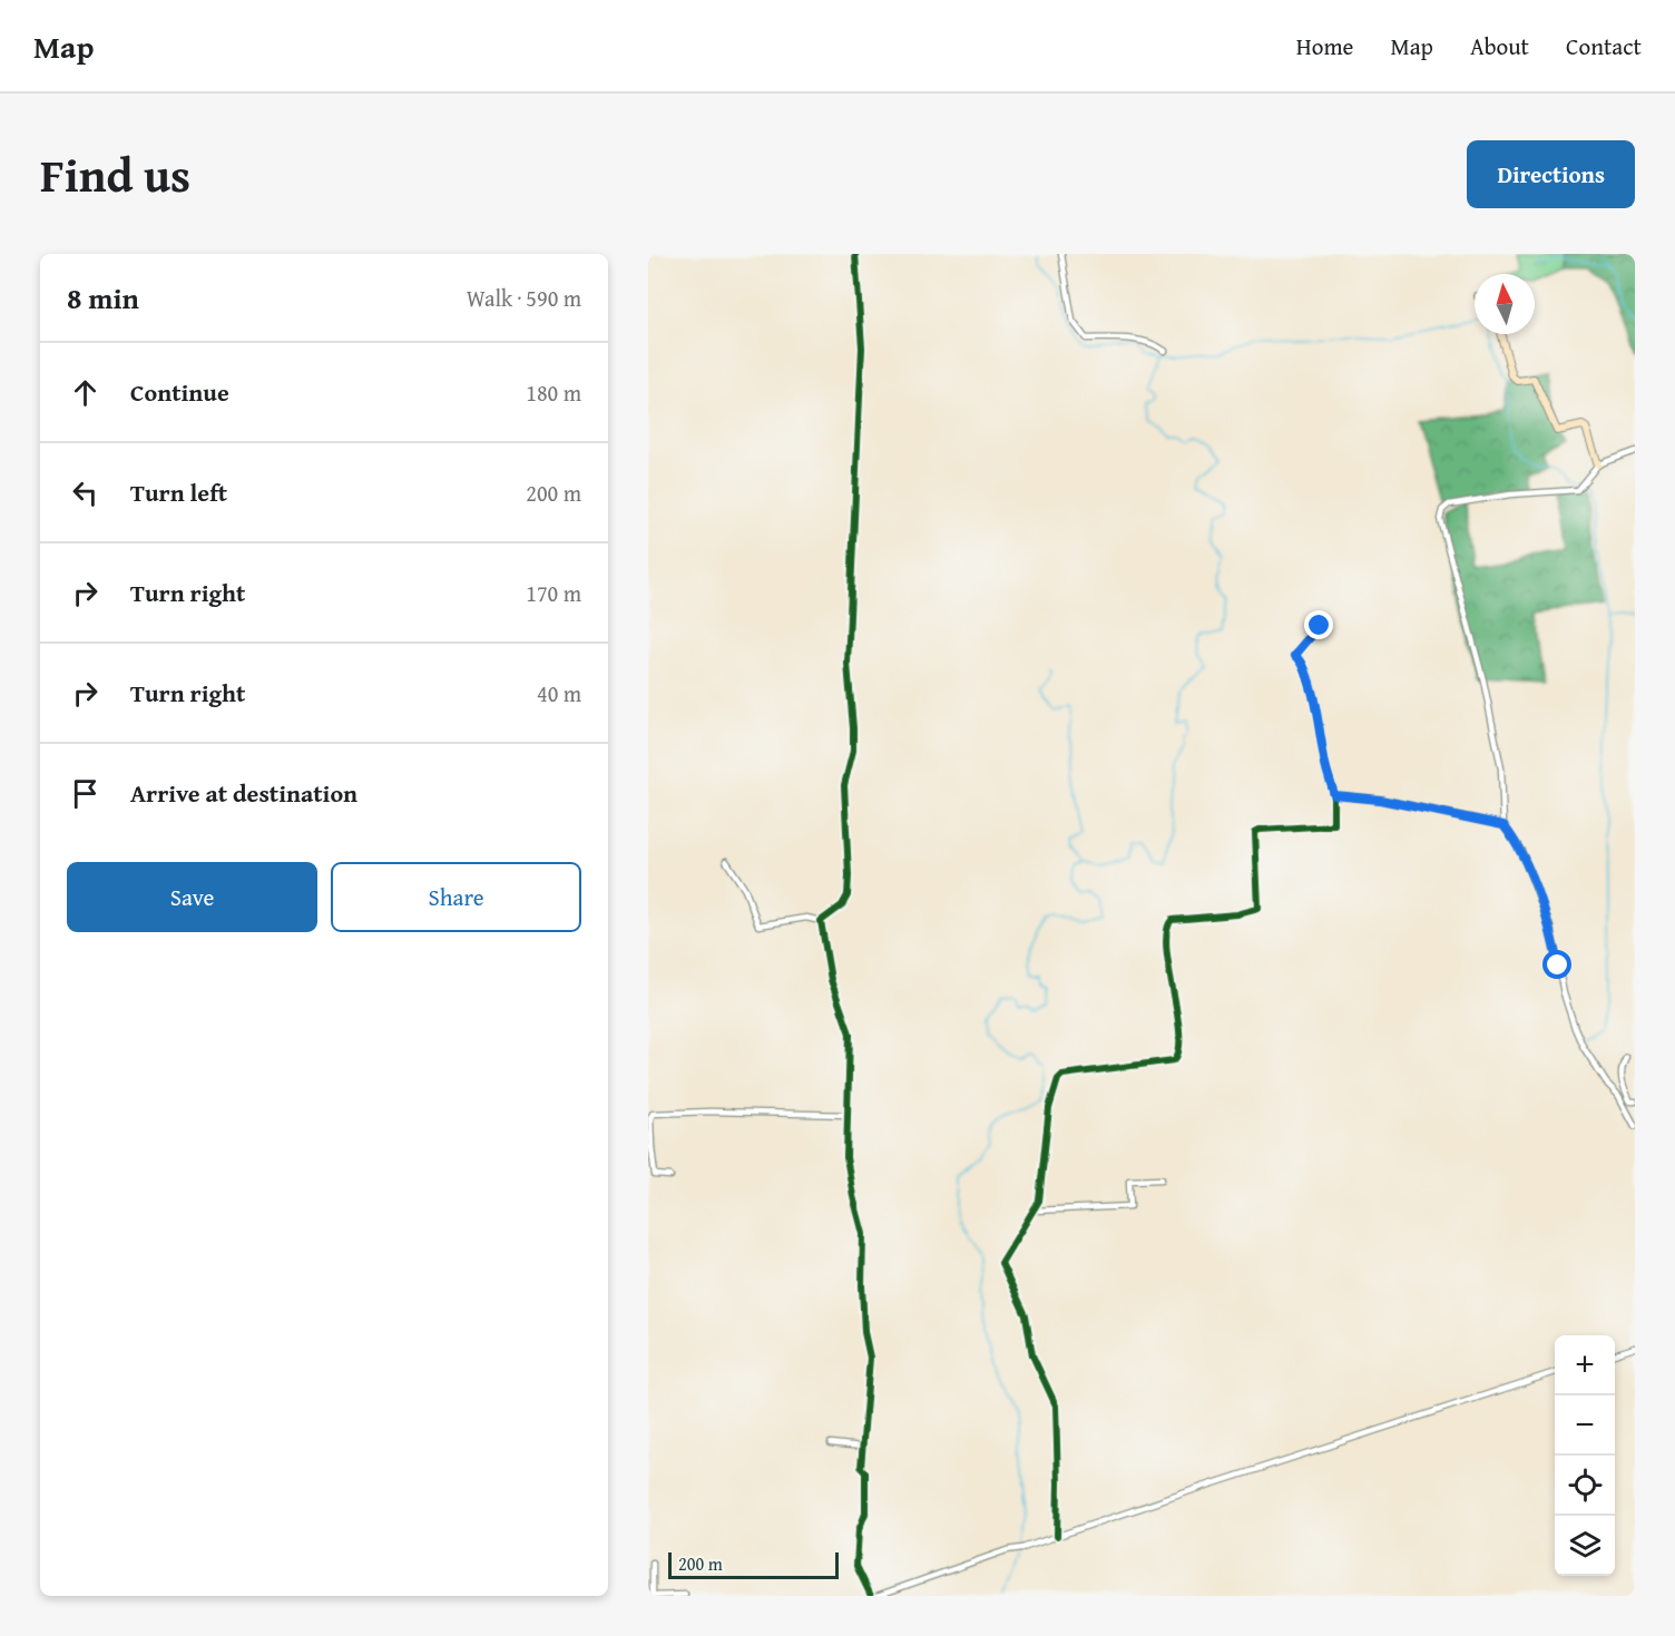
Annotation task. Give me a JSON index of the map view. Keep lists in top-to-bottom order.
{
  "scale_bar": "200 m",
  "north": "top",
  "page": {
    "header": "Map",
    "nav": [
      "Home",
      "Map",
      "About",
      "Contact"
    ],
    "title": "Find us",
    "buttons": [
      "Directions",
      ["Save", "Share"]
    ],
    "heading": ["8 min", "Walk · 590 m"],
    "list": [
      ["Continue", "180 m"],
      ["Turn left", "200 m"],
      ["Turn right", "170 m"],
      ["Turn right", "40 m"],
      "Arrive at destination"
    ],
    "map_buttons": ["+", "−"],
    "scale": "200 m"
  }
}
